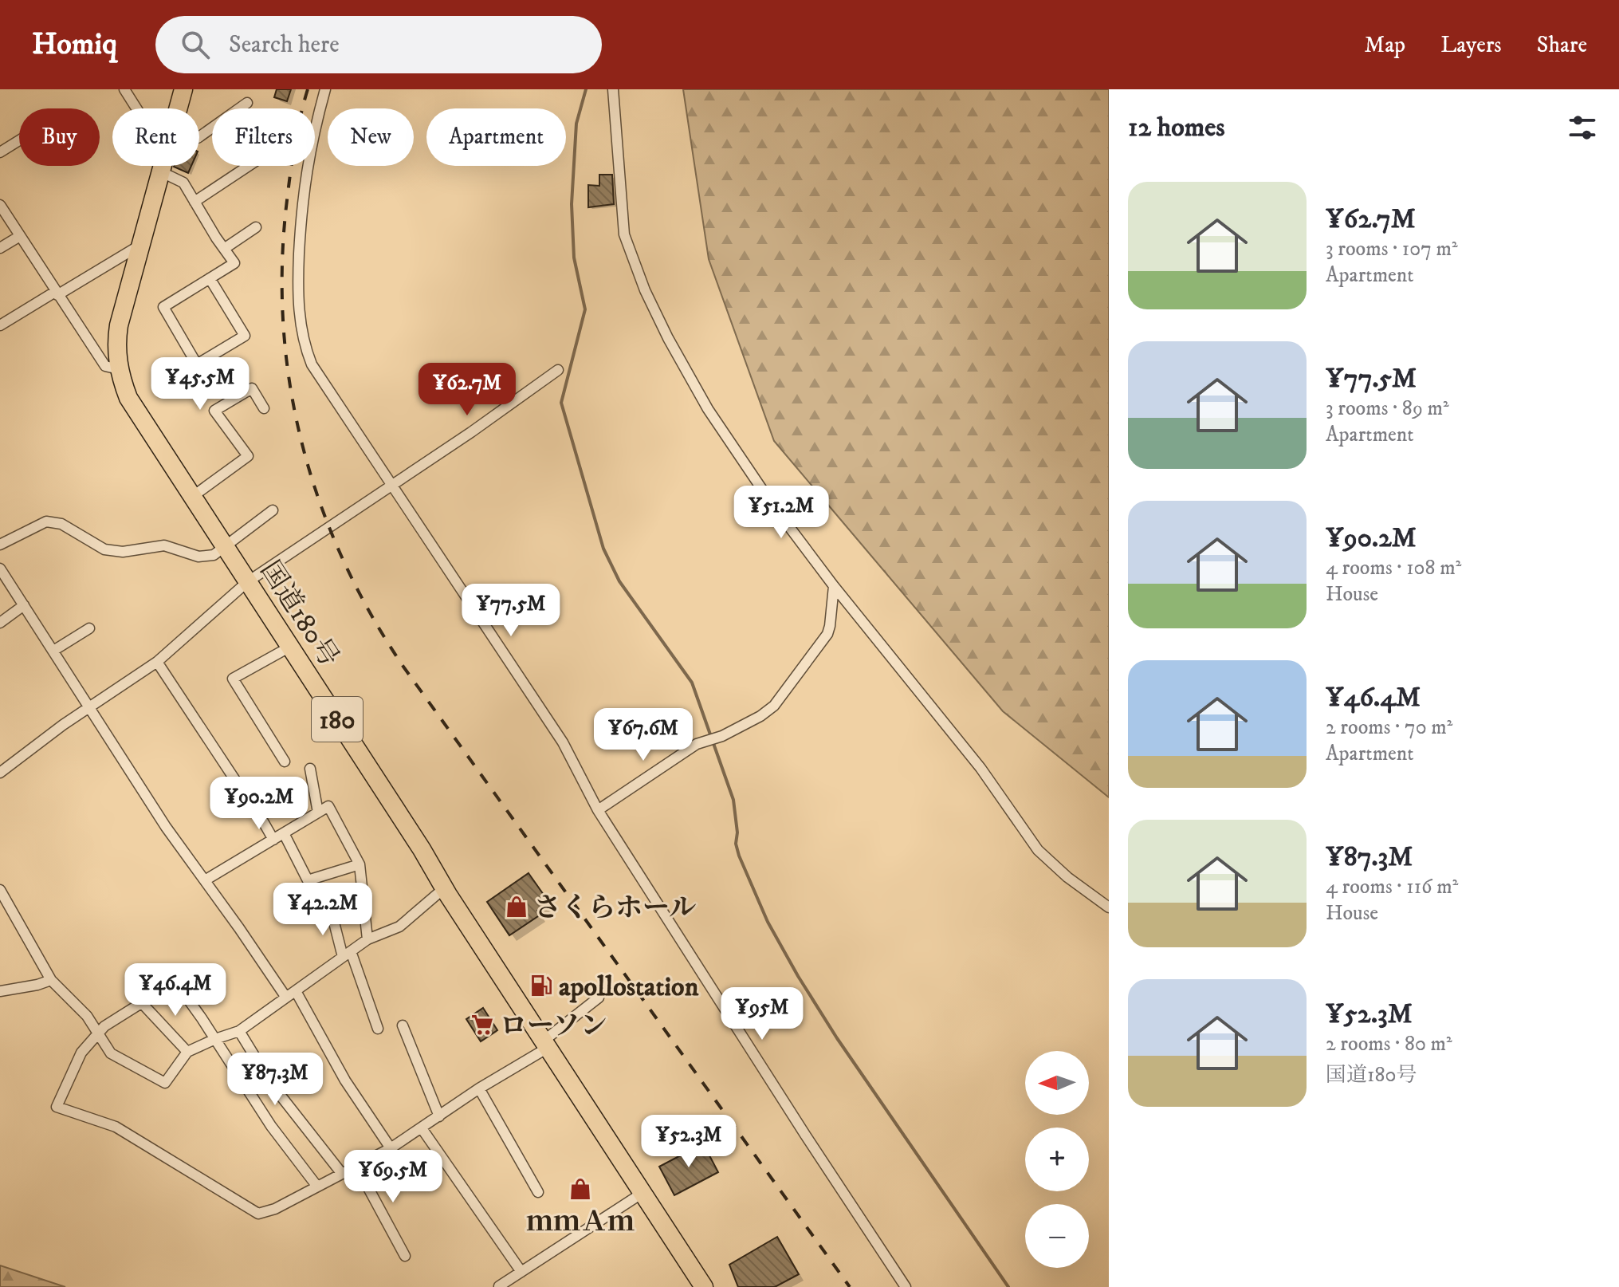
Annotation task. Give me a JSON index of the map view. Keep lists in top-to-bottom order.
{
  "streets": {
    "highway": ["国道180号", "180"]
  },
  "places": {
    "shop": ["さくらホール", "ｍｍＡｍ"],
    "fuel station": ["apollostation"],
    "supermarket": ["ローソン"]
  },
  "north": "left",
  "page": {
    "header": "Homiq",
    "search": "Search here",
    "nav": ["Map", "Layers", "Share"],
    "heading": "12 homes",
    "chip": [
      "Buy",
      "Rent",
      "Filters",
      "New",
      "Apartment"
    ],
    "list": [
      {
        "name": "¥62.7M",
        "note": "3 rooms · 107 m² · Apartment"
      },
      {
        "name": "¥77.5M",
        "note": "3 rooms · 89 m² · Apartment"
      },
      {
        "name": "¥90.2M",
        "note": "4 rooms · 108 m² · House"
      },
      {
        "name": "¥46.4M",
        "note": "2 rooms · 70 m² · Apartment"
      },
      {
        "name": "¥87.3M",
        "note": "4 rooms · 116 m² · House"
      },
      {
        "name": "¥52.3M",
        "note": "2 rooms · 80 m² · 国道180号"
      }
    ],
    "price": [
      "¥45.5M",
      "¥62.7M",
      "¥51.2M",
      "¥77.5M",
      "¥67.6M",
      "¥90.2M",
      "¥42.2M",
      "¥46.4M",
      "¥95M",
      "¥87.3M",
      "¥52.3M",
      "¥69.5M"
    ],
    "map_buttons": ["+", "−"]
  }
}
